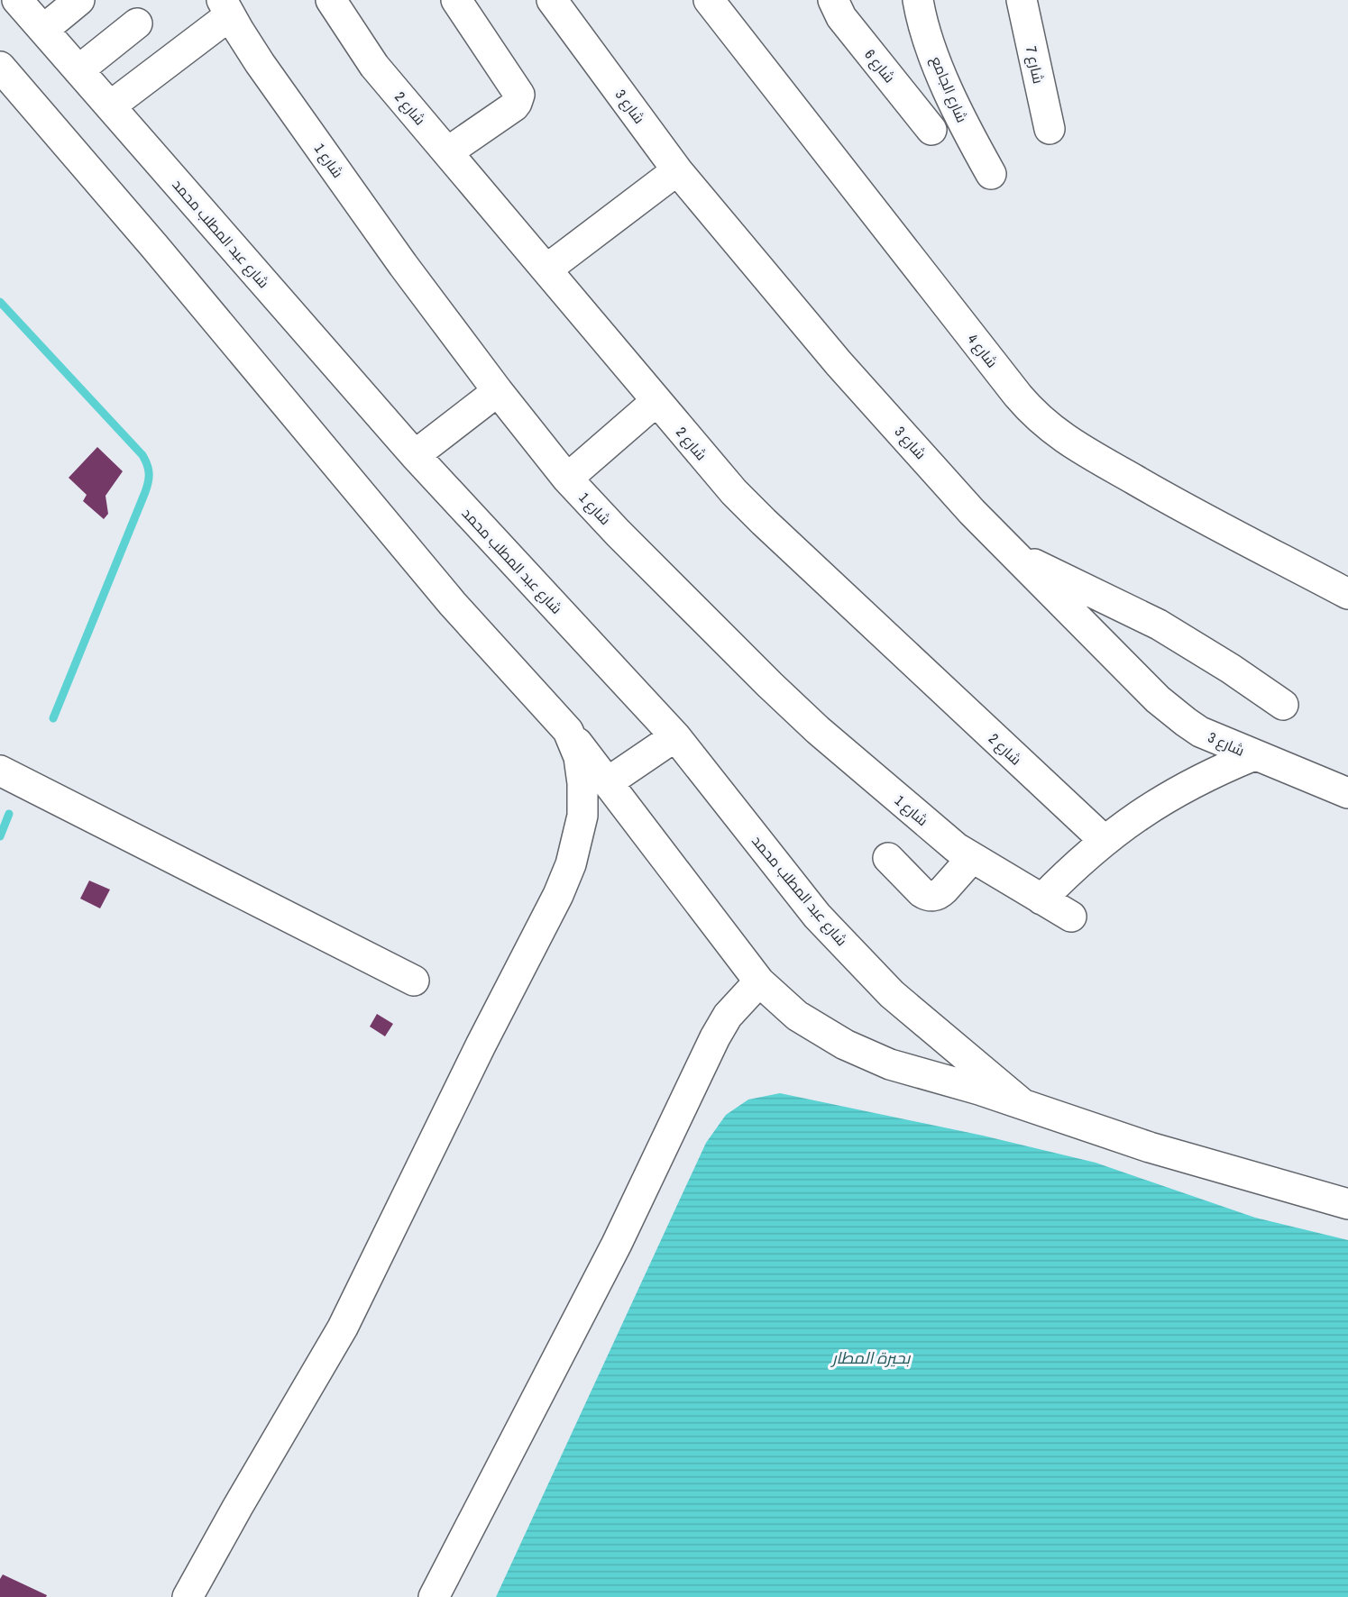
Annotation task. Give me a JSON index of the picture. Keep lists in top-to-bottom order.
{
  "streets": {
    "street": [
      "شارع 7",
      "شارع 6",
      "شارع الجامع",
      "شارع 3",
      "شارع 2",
      "شارع 1",
      "شارع عبد المطلب محمد",
      "شارع 4"
    ]
  },
  "water": ["بحيرة المطار"]
}
